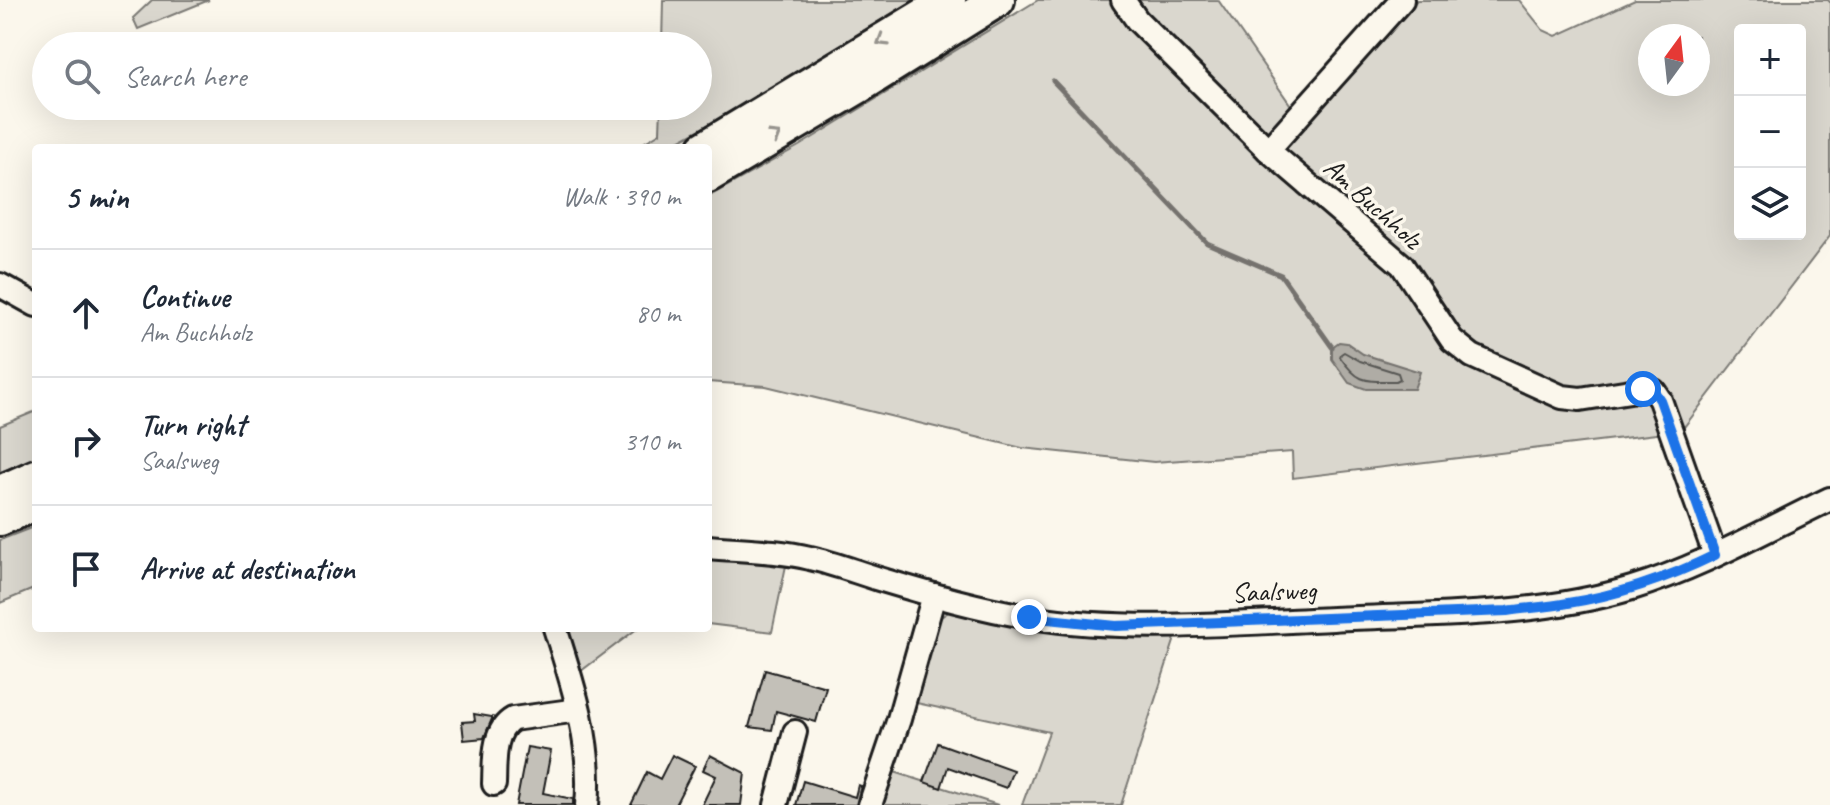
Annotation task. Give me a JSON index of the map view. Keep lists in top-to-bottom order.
{
  "streets": {
    "street": ["Am Buchholz", "Saalsweg"]
  },
  "crossings": [
    ["Am Buchholz", "Saalsweg"]
  ],
  "north": "top",
  "page": {
    "map_buttons": ["+", "−"],
    "search": "Search here",
    "heading": ["5 min", "Walk · 390 m"],
    "list": [
      ["Continue", "Am Buchholz", "80 m"],
      ["Turn right", "Saalsweg", "310 m"],
      "Arrive at destination"
    ]
  }
}
